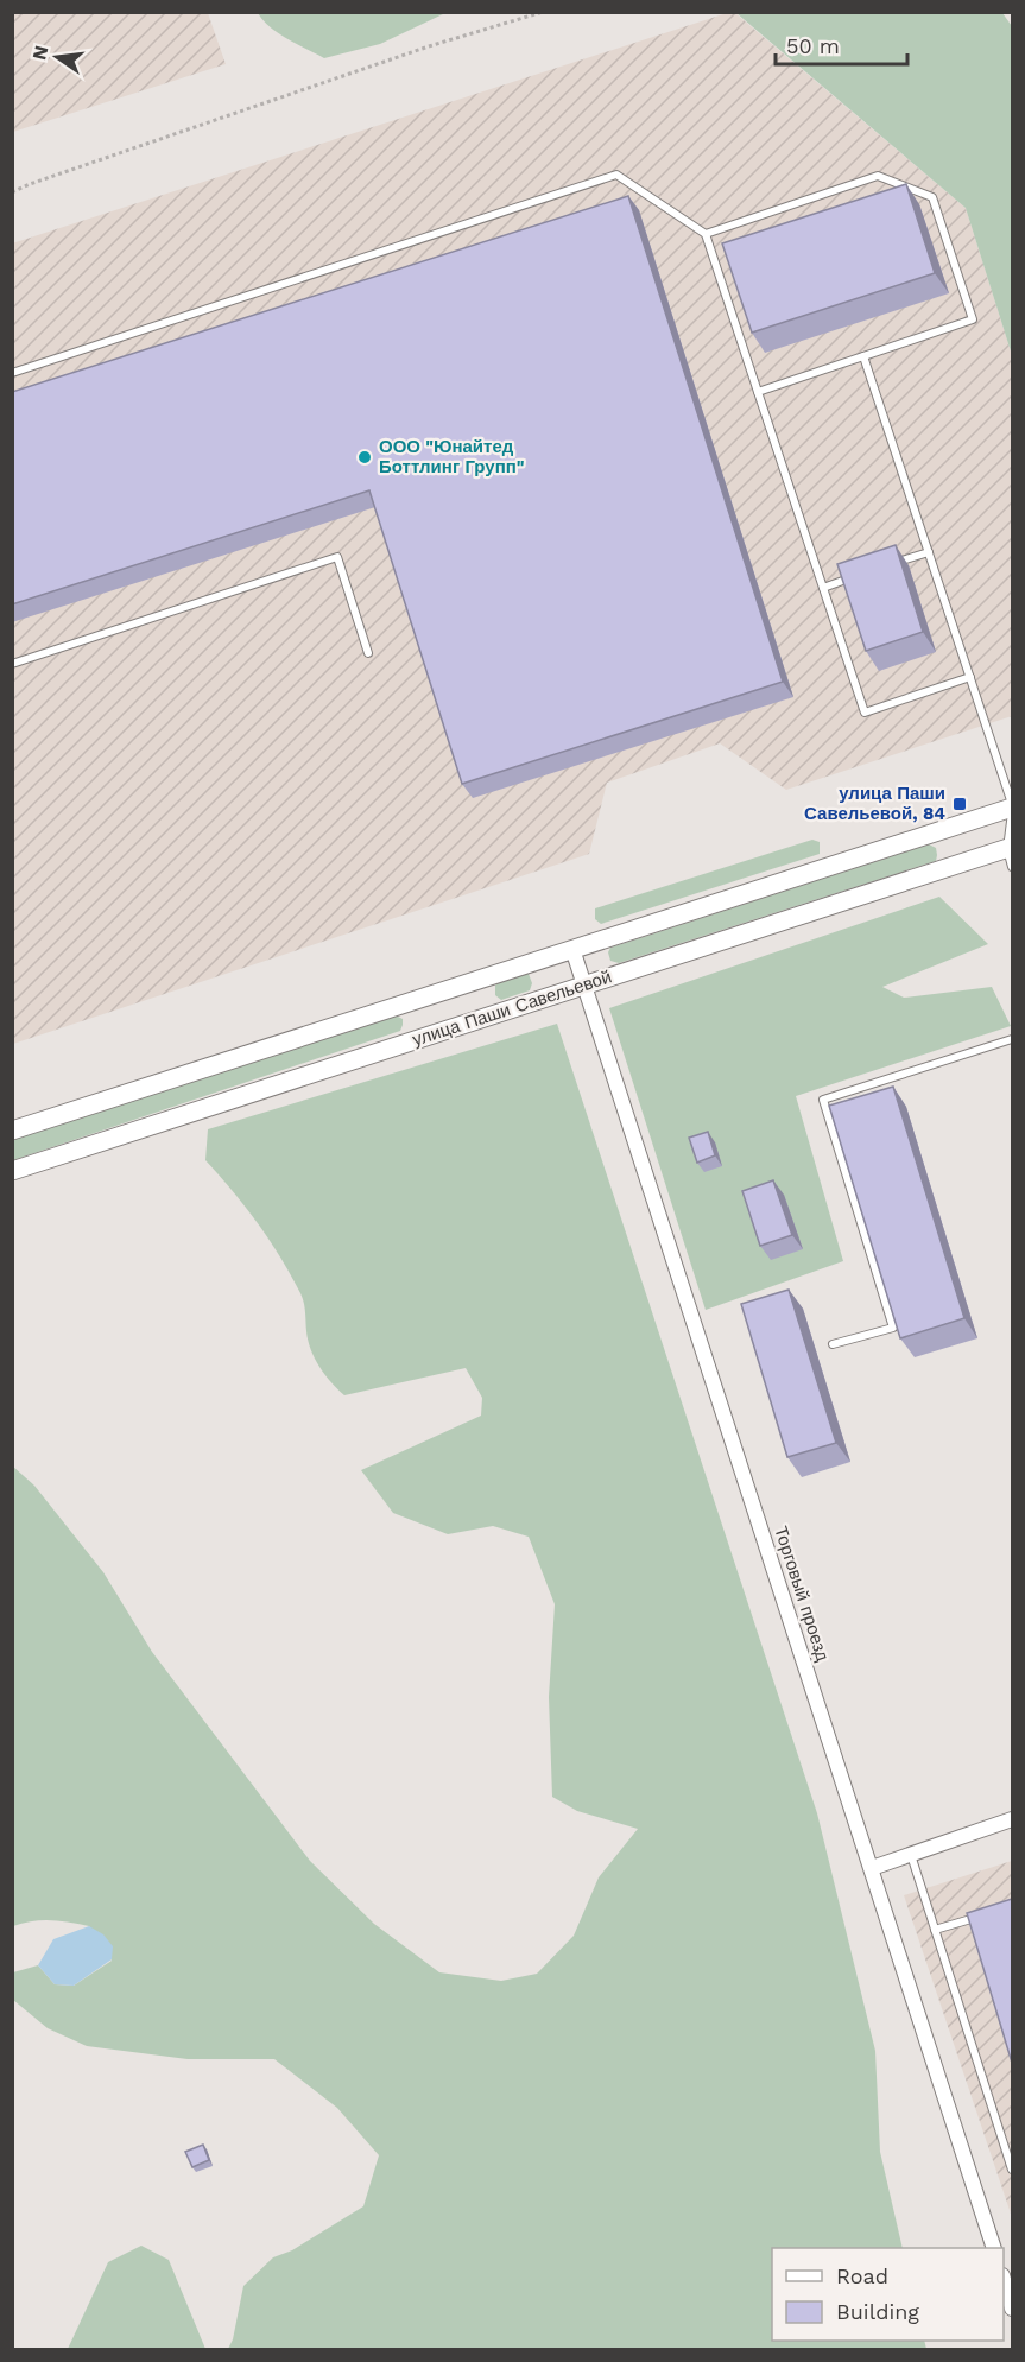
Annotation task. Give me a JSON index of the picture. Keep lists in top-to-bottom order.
{
  "streets": {
    "street": ["улица Паши Савельевой", "Торговый проезд"]
  },
  "crossings": [
    ["улица Паши Савельевой", "Торговый проезд"]
  ],
  "places": {
    "other": ["ООО \"Юнайтед Боттлинг Групп\""],
    "transit": ["улица Паши Савельевой, 84"]
  },
  "legend": ["Road", "Building"],
  "scale_bar": "50 m",
  "north": "left"
}
